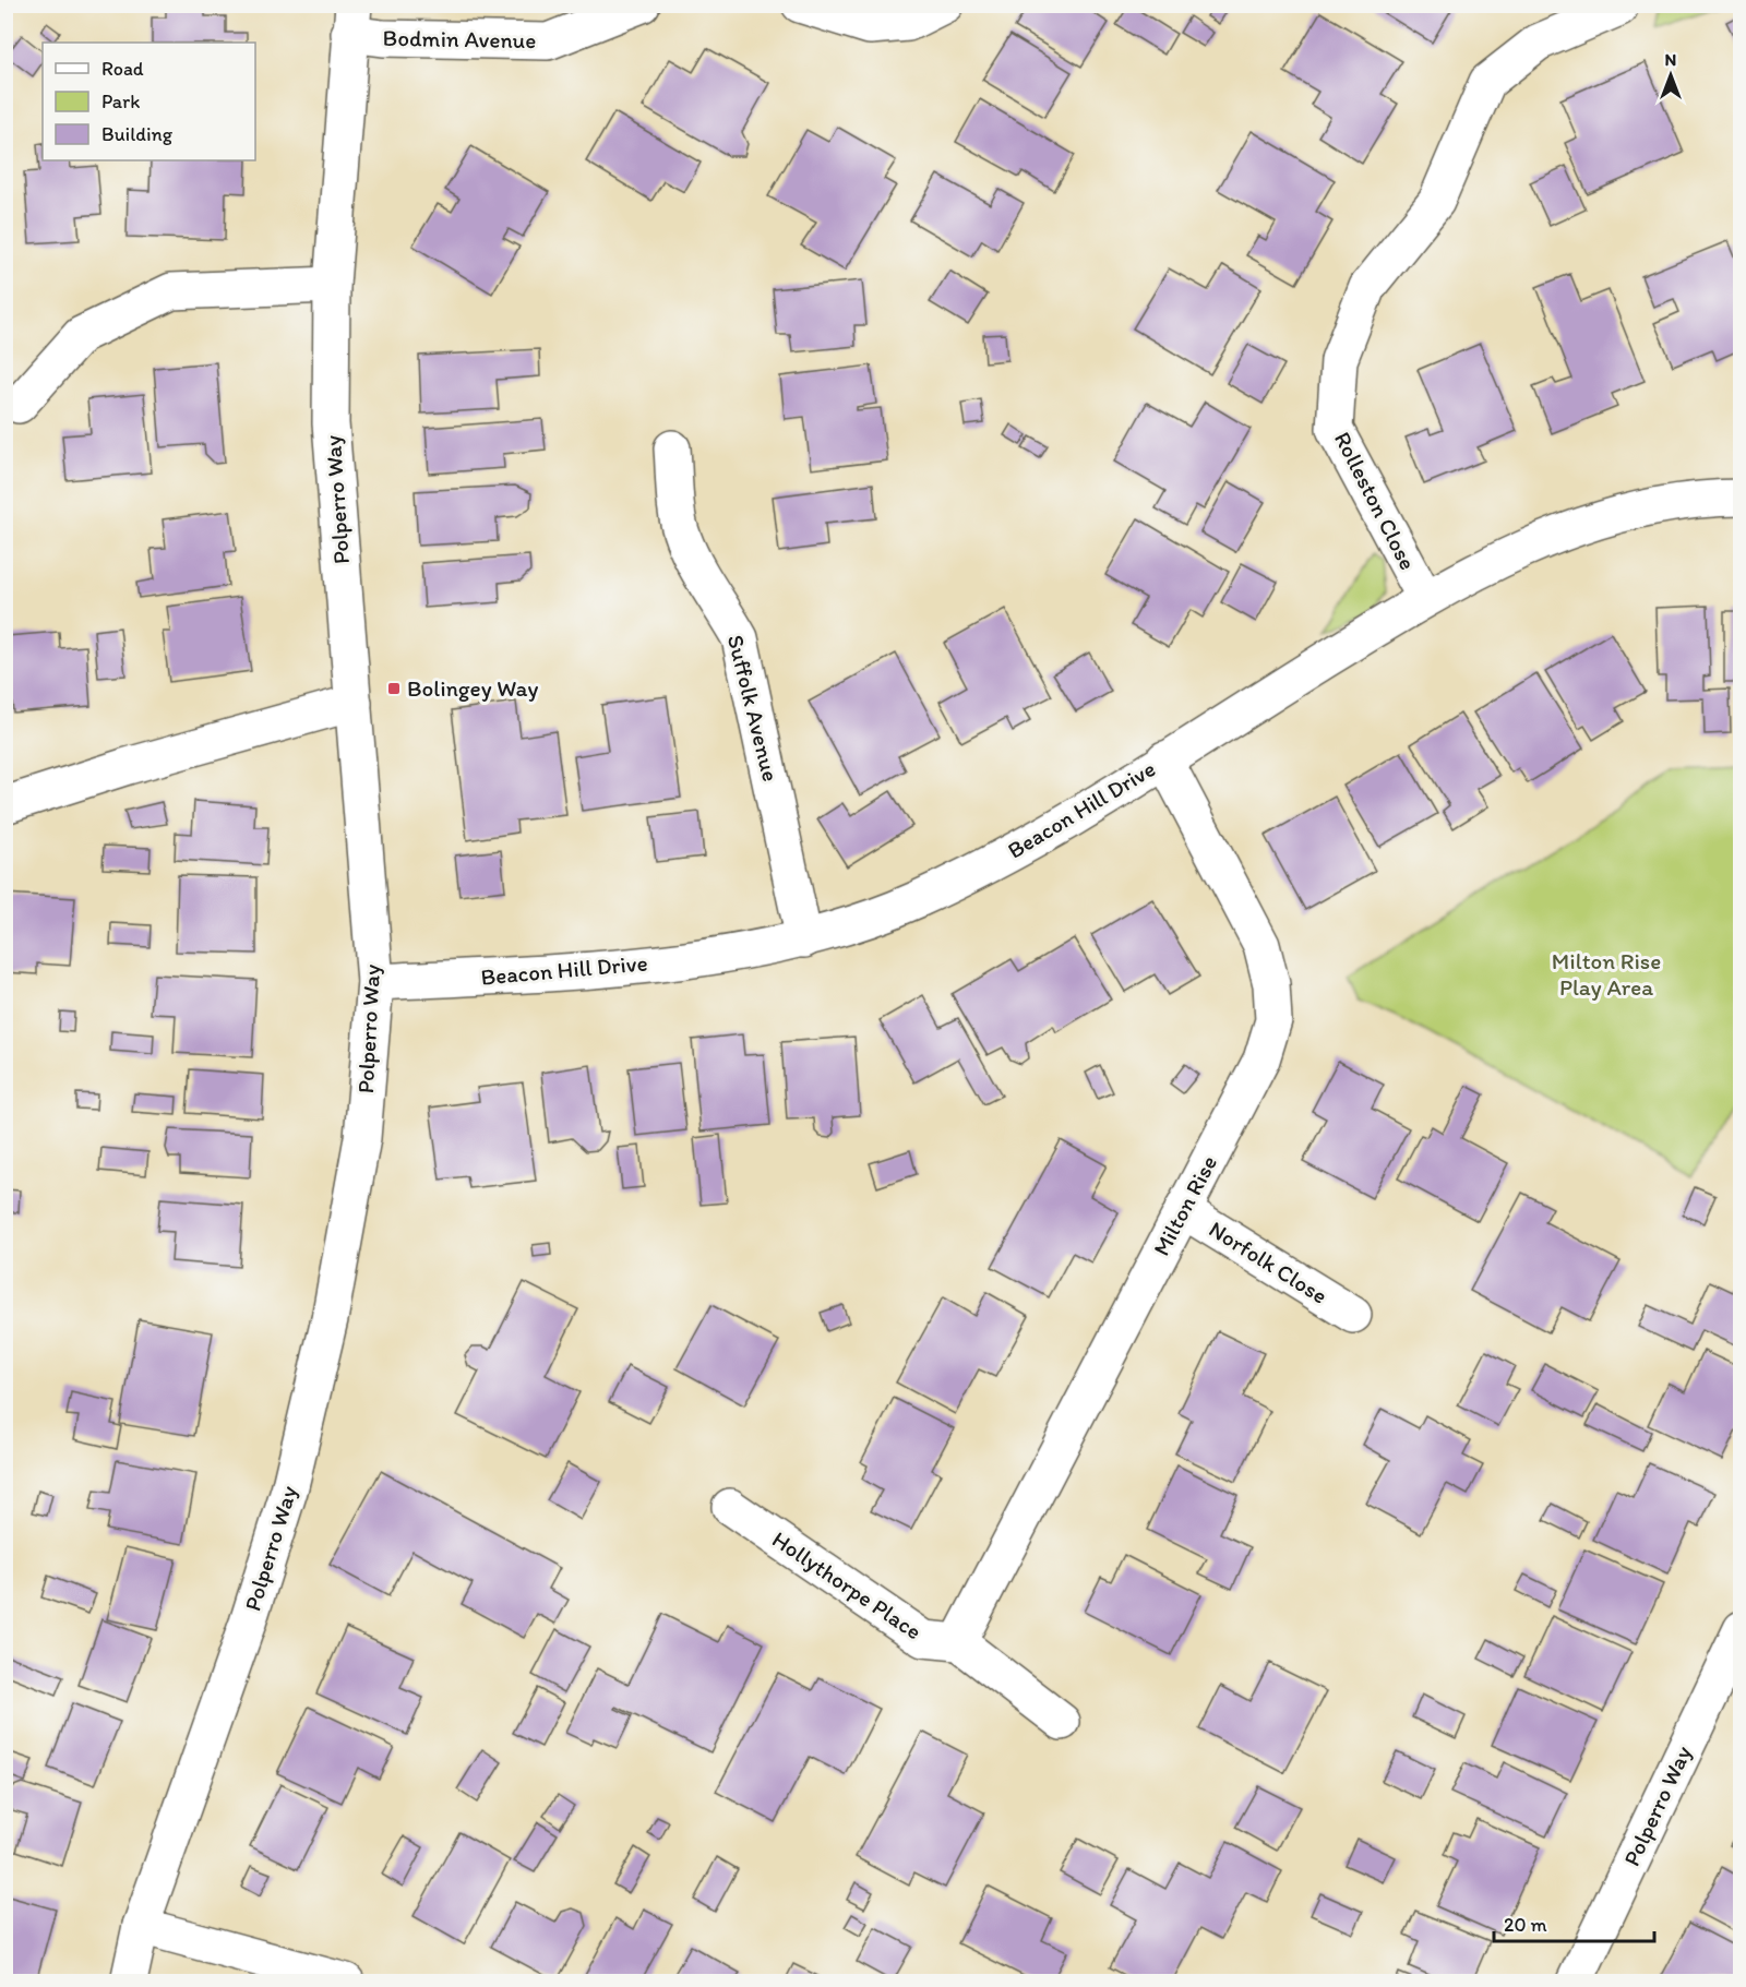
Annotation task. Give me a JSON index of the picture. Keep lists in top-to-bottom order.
{
  "streets": {
    "street": [
      "Bodmin Avenue",
      "Polperro Way",
      "Rolleston Close",
      "Suffolk Avenue",
      "Beacon Hill Drive",
      "Milton Rise",
      "Norfolk Close",
      "Hollythorpe Place"
    ]
  },
  "crossings": [
    ["Bodmin Avenue", "Polperro Way"],
    ["Polperro Way", "Beacon Hill Drive"],
    ["Rolleston Close", "Beacon Hill Drive"],
    ["Suffolk Avenue", "Beacon Hill Drive"],
    ["Beacon Hill Drive", "Milton Rise"],
    ["Milton Rise", "Norfolk Close"],
    ["Milton Rise", "Hollythorpe Place"]
  ],
  "parks": ["Milton Rise Play Area"],
  "places": {
    "transit": ["Bolingey Way"]
  },
  "legend": ["Road", "Park", "Building"],
  "scale_bar": "20 m",
  "north": "top"
}
